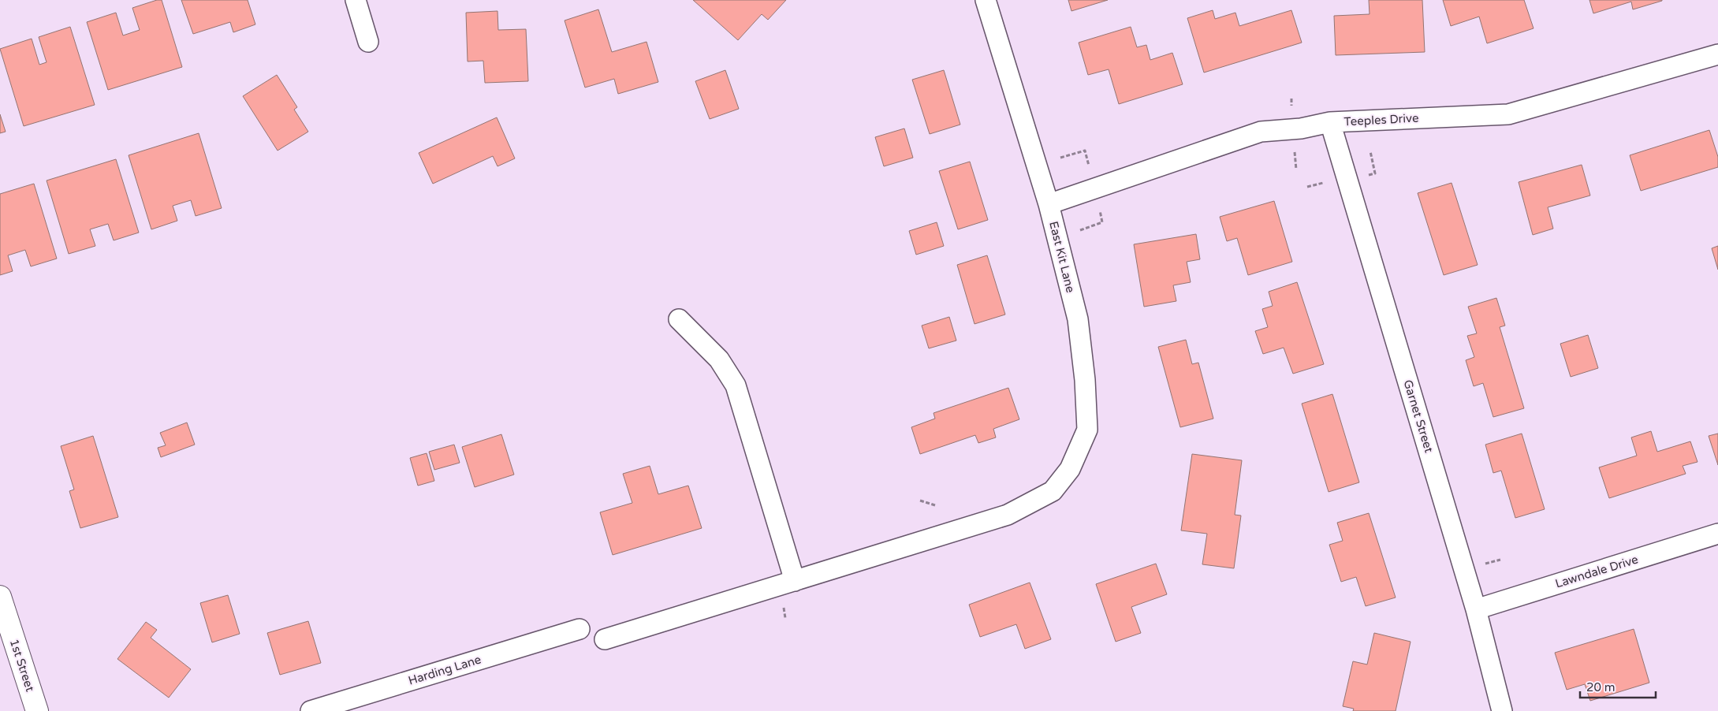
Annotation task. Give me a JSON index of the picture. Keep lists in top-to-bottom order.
{
  "streets": {
    "main road": ["1st Street"],
    "street": [
      "Teeples Drive",
      "East Kit Lane",
      "Garnet Street",
      "Lawndale Drive",
      "Harding Lane"
    ]
  },
  "crossings": [
    ["Teeples Drive", "East Kit Lane"],
    ["Teeples Drive", "Garnet Street"],
    ["Garnet Street", "Lawndale Drive"]
  ],
  "scale_bar": "20 m"
}
